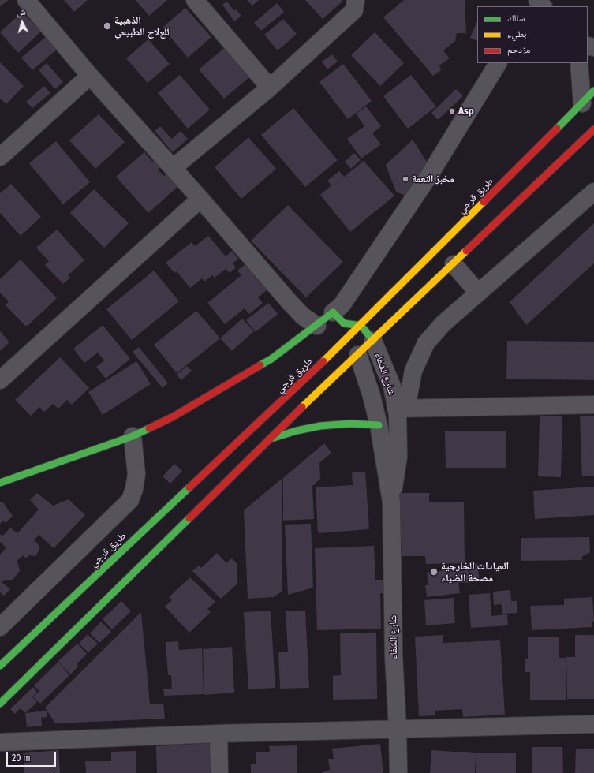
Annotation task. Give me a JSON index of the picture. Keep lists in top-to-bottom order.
{
  "streets": {
    "main road": ["طريق قرجي"],
    "street": ["شارع الشفاء"]
  },
  "crossings": [
    ["طريق قرجي", "شارع الشفاء"]
  ],
  "places": [
    "الذهبية للعﻻج الطبيعي",
    "Asp",
    "مخبز النعمة",
    "العيادات الخارجية مصحة الضياء"
  ],
  "legend": ["سالك", "بطيء", "مزدحم"],
  "scale_bar": "20 m",
  "north": "top"
}
